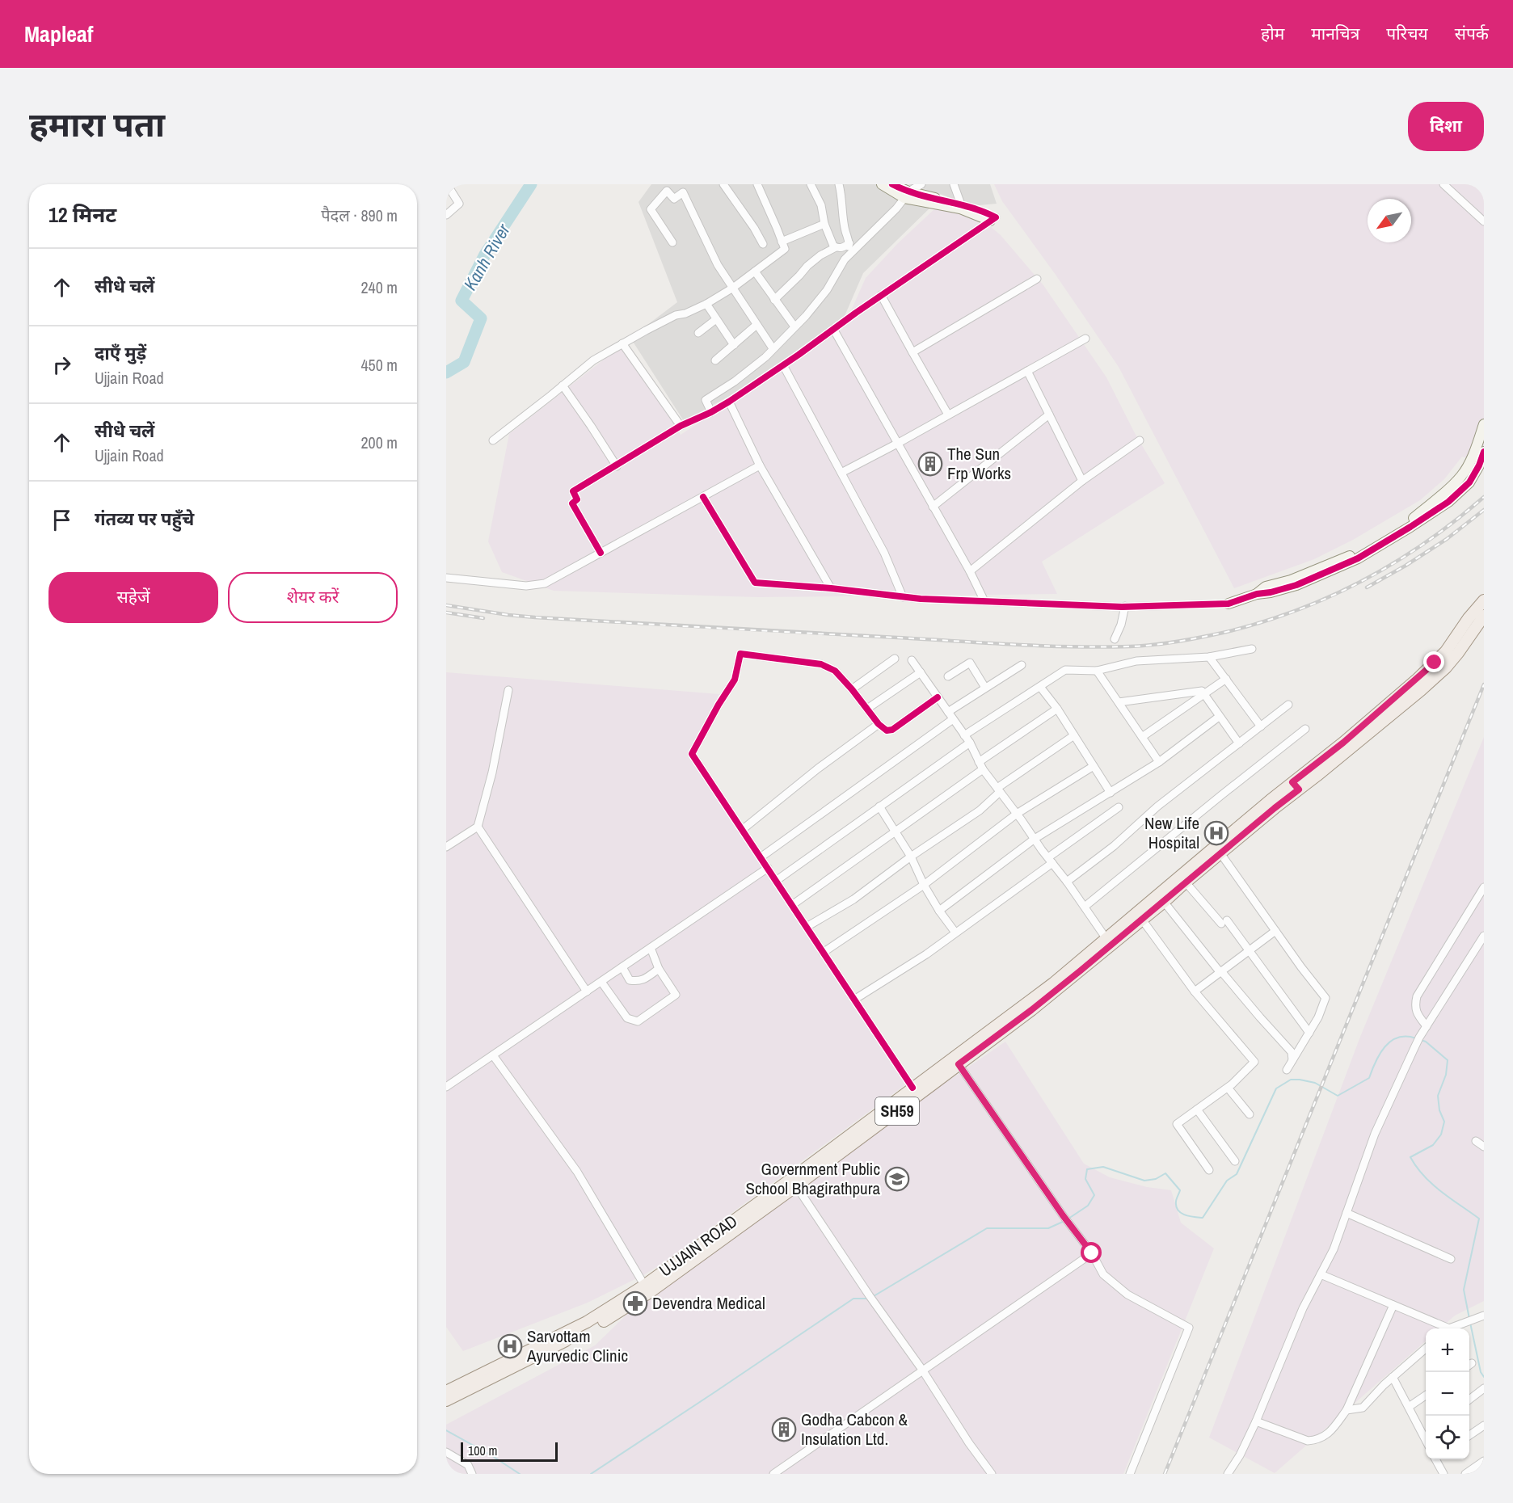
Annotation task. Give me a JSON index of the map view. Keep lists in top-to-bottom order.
{
  "streets": {
    "main road": ["SH59", "UJJAIN ROAD"]
  },
  "crossings": [
    ["SH59", "UJJAIN ROAD"]
  ],
  "water": ["Kanh River"],
  "places": {
    "building": ["The Sun Frp Works", "Godha Cabcon & Insulation Ltd."],
    "hospital": ["New Life Hospital", "Sarvottam Ayurvedic Clinic"],
    "school or university": ["Government Public School Bhagirathpura"],
    "pharmacy": ["Devendra Medical"]
  },
  "scale_bar": "100 m",
  "north": "bottom left",
  "page": {
    "header": "Mapleaf",
    "nav": [
      "होम",
      "मानचित्र",
      "परिचय",
      "संपर्क"
    ],
    "title": "हमारा पता",
    "buttons": [
      "दिशा",
      ["सहेजें", "शेयर करें"]
    ],
    "heading": ["12 मिनट", "पैदल · 890 m"],
    "list": [
      ["सीधे चलें", "240 m"],
      ["दाएँ मुड़ें", "Ujjain Road", "450 m"],
      ["सीधे चलें", "Ujjain Road", "200 m"],
      "गंतव्य पर पहुँचे"
    ],
    "map_buttons": ["+", "−"],
    "scale": "100 m"
  }
}
